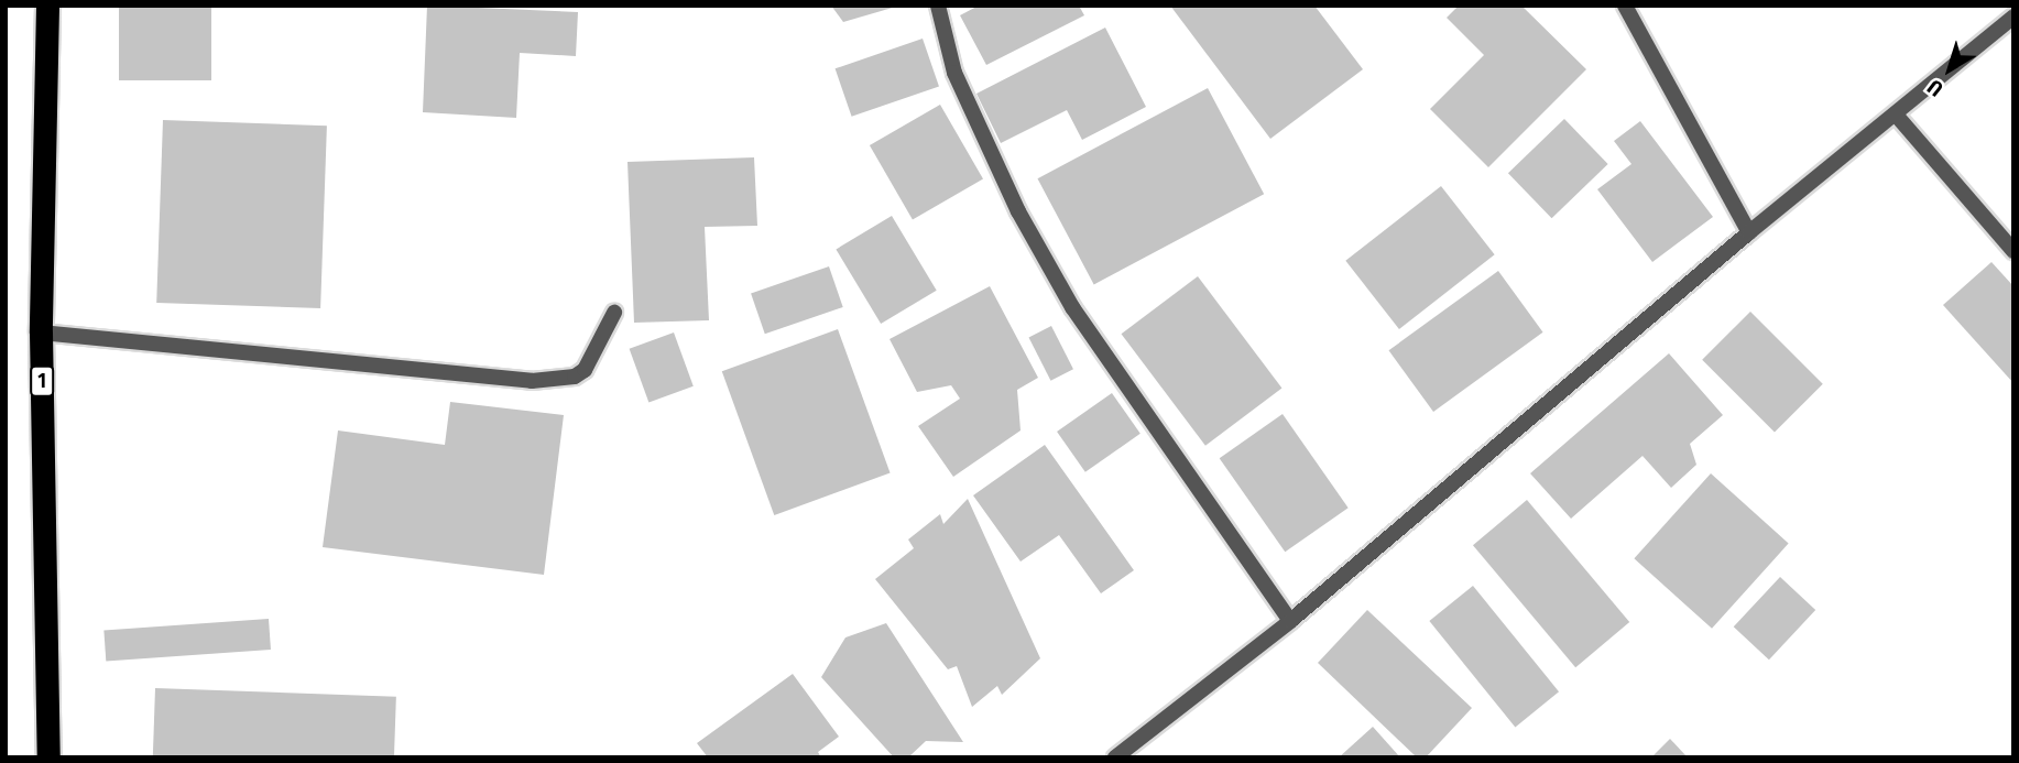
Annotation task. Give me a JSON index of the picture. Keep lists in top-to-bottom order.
{
  "streets": {
    "highway": ["1"]
  },
  "north": "bottom left"
}
